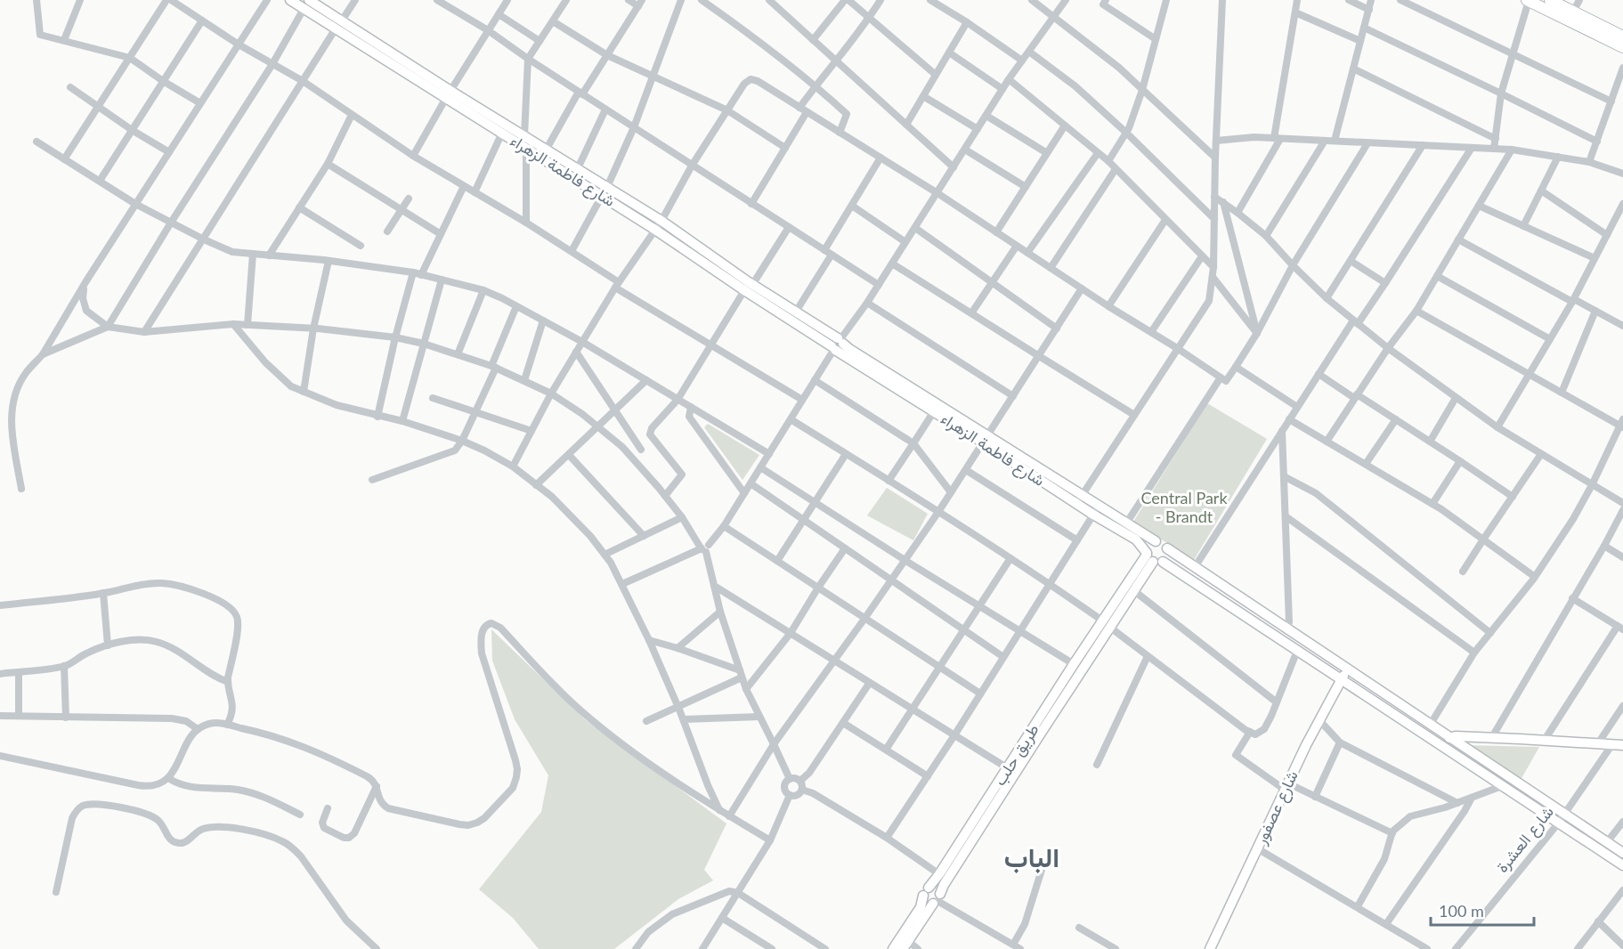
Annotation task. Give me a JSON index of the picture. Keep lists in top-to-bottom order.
{
  "streets": {
    "main road": ["شارع فاطمة الزهراء", "طريق حلب", "شارع عصفور"],
    "street": ["شارع العشرة"]
  },
  "crossings": [
    ["شارع فاطمة الزهراء", "شارع عصفور"],
    ["شارع فاطمة الزهراء", "شارع العشرة"]
  ],
  "districts": ["الباب"],
  "parks": ["Central Park - Brandt"],
  "scale_bar": "100 m"
}
